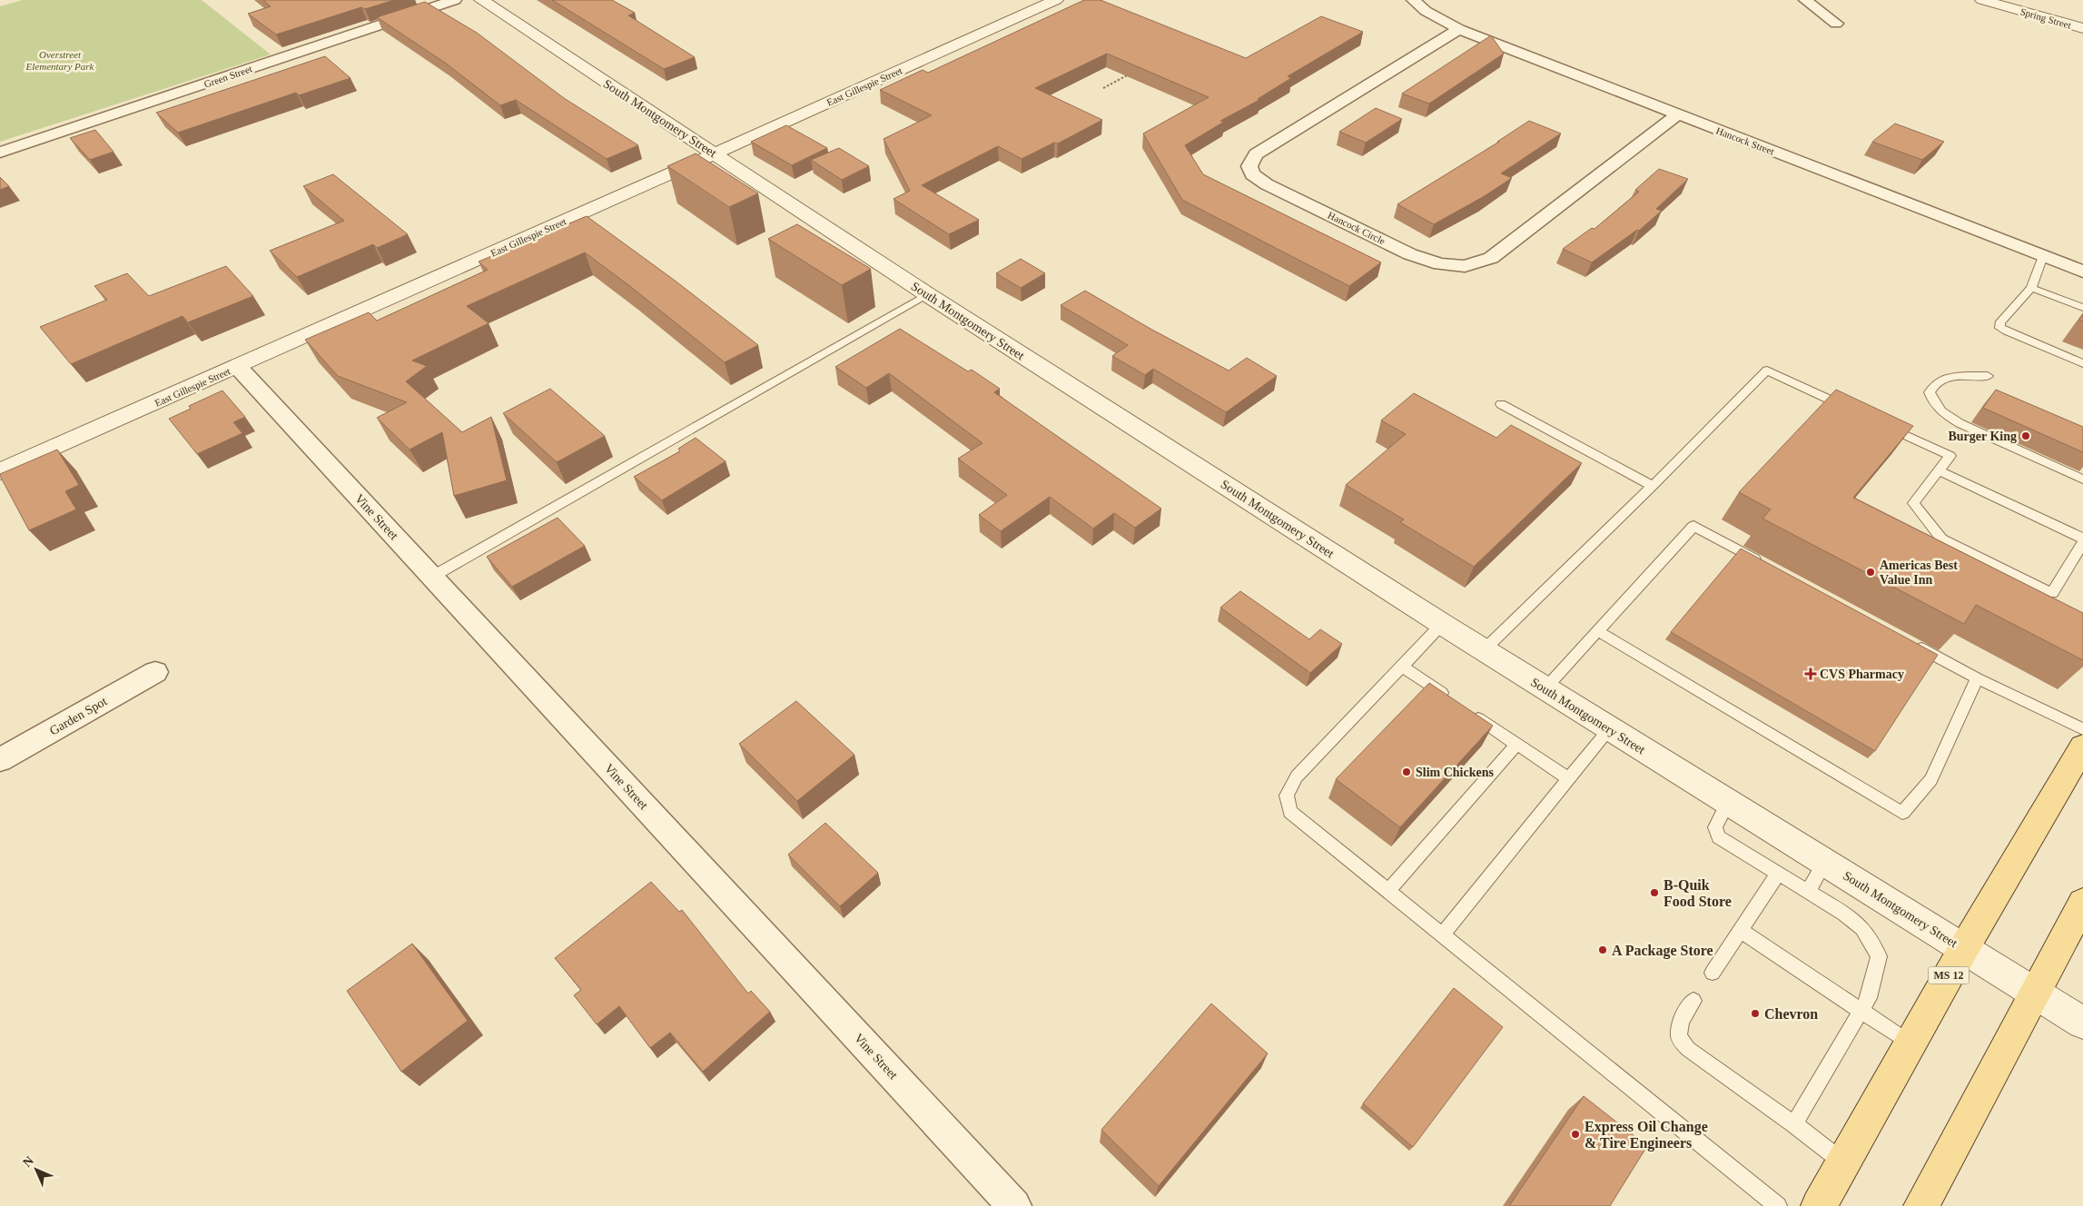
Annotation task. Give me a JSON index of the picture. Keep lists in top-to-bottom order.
{
  "streets": {
    "main road": ["MS 12"],
    "street": [
      "Spring Street",
      "Green Street",
      "East Gillespie Street",
      "South Montgomery Street",
      "Hancock Street",
      "Hancock Circle",
      "Vine Street",
      "Garden Spot"
    ]
  },
  "crossings": [
    ["East Gillespie Street", "South Montgomery Street"],
    ["East Gillespie Street", "Vine Street"],
    ["South Montgomery Street", "MS 12"],
    ["Hancock Street", "Hancock Circle"]
  ],
  "parks": ["Overstreet Elementary Park"],
  "places": {
    "other": [
      "Burger King",
      "Americas Best Value Inn",
      "Slim Chickens",
      "B-Quik Food Store",
      "A Package Store",
      "Chevron",
      "Express Oil Change & Tire Engineers"
    ],
    "health": ["CVS Pharmacy"]
  },
  "north": "top left"
}
